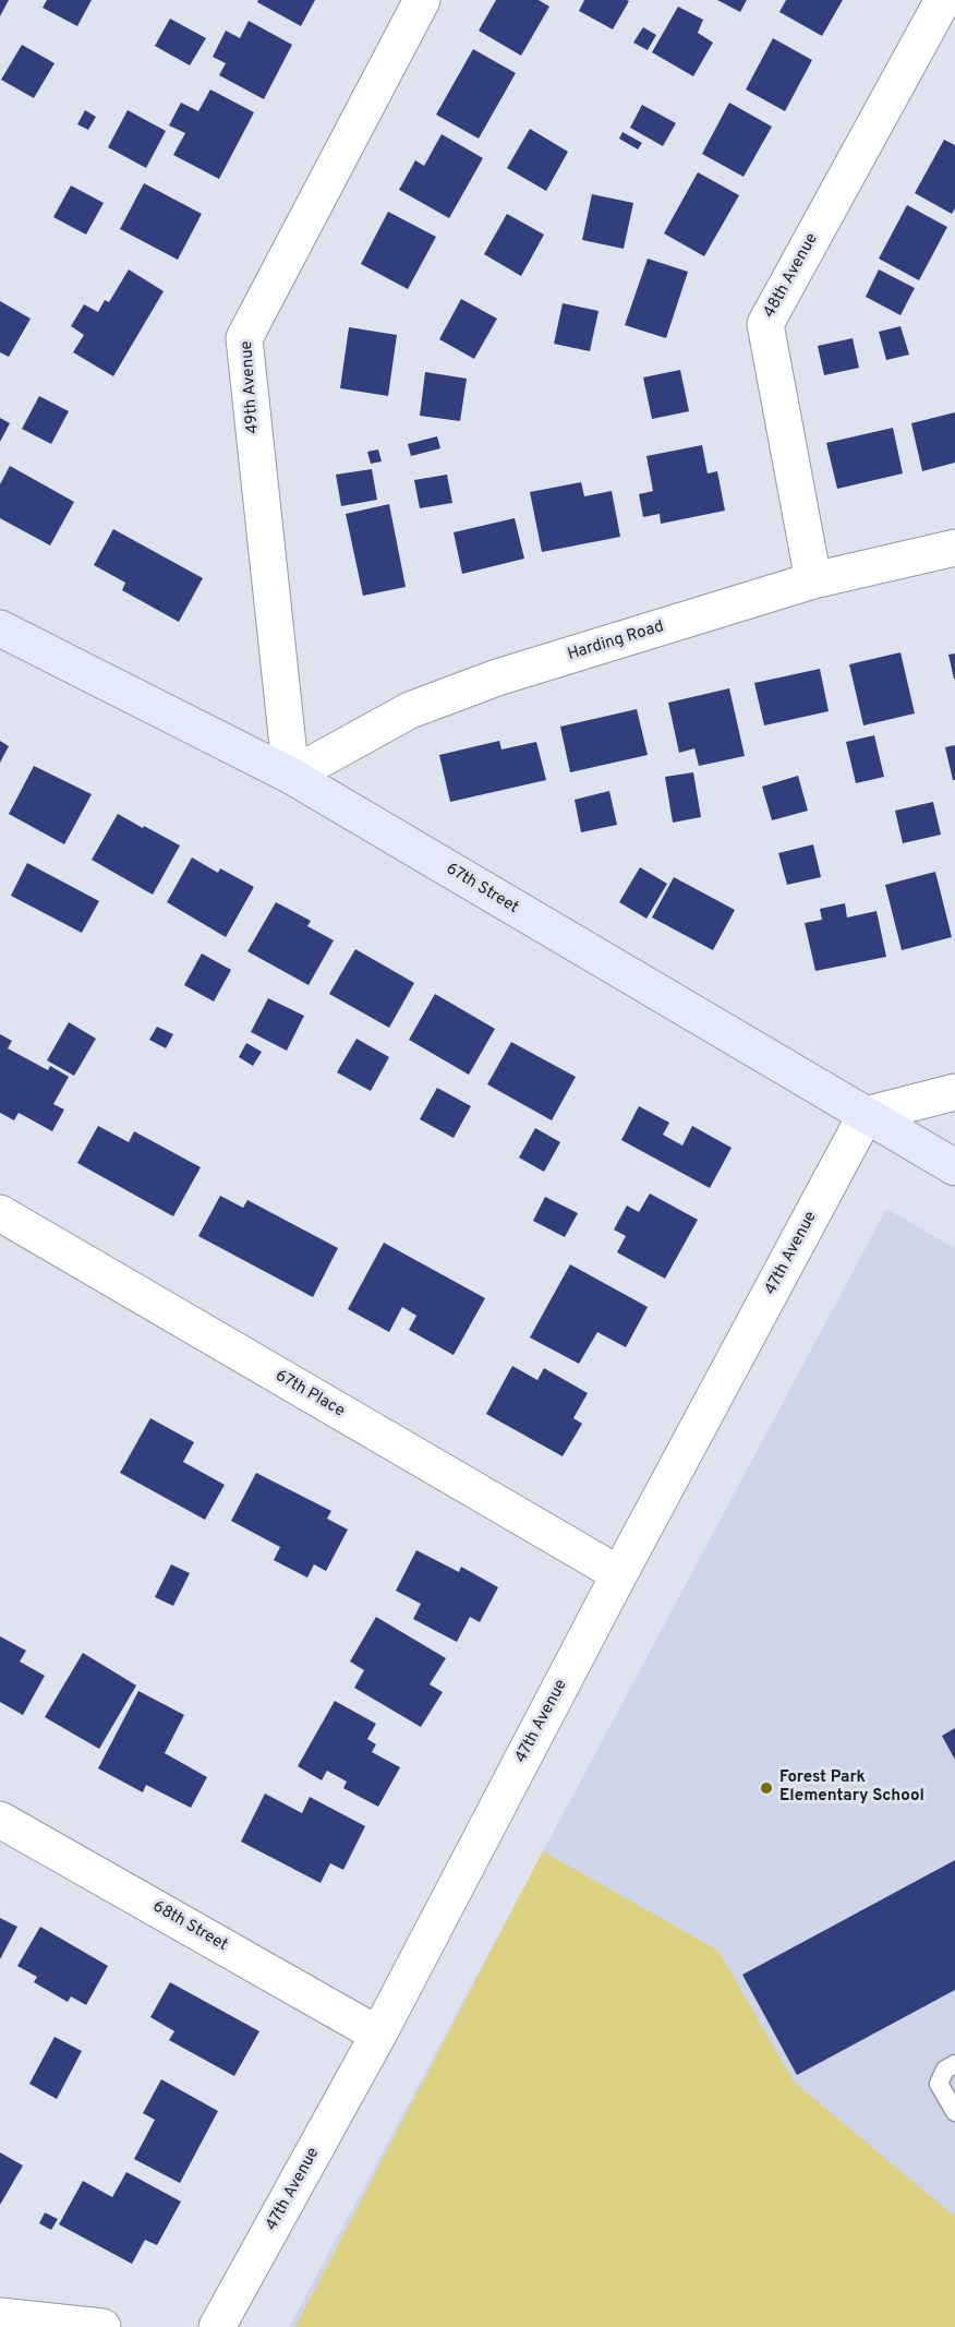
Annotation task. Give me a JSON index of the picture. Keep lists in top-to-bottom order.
{
  "streets": {
    "street": [
      "48th Avenue",
      "49th Avenue",
      "Harding Road",
      "67th Street",
      "47th Avenue",
      "67th Place",
      "68th Street"
    ]
  },
  "crossings": [
    ["48th Avenue", "Harding Road"],
    ["49th Avenue", "Harding Road"],
    ["49th Avenue", "67th Street"],
    ["Harding Road", "67th Street"],
    ["67th Street", "47th Avenue"],
    ["47th Avenue", "67th Place"],
    ["47th Avenue", "68th Street"]
  ],
  "places": ["Forest Park Elementary School"]
}
